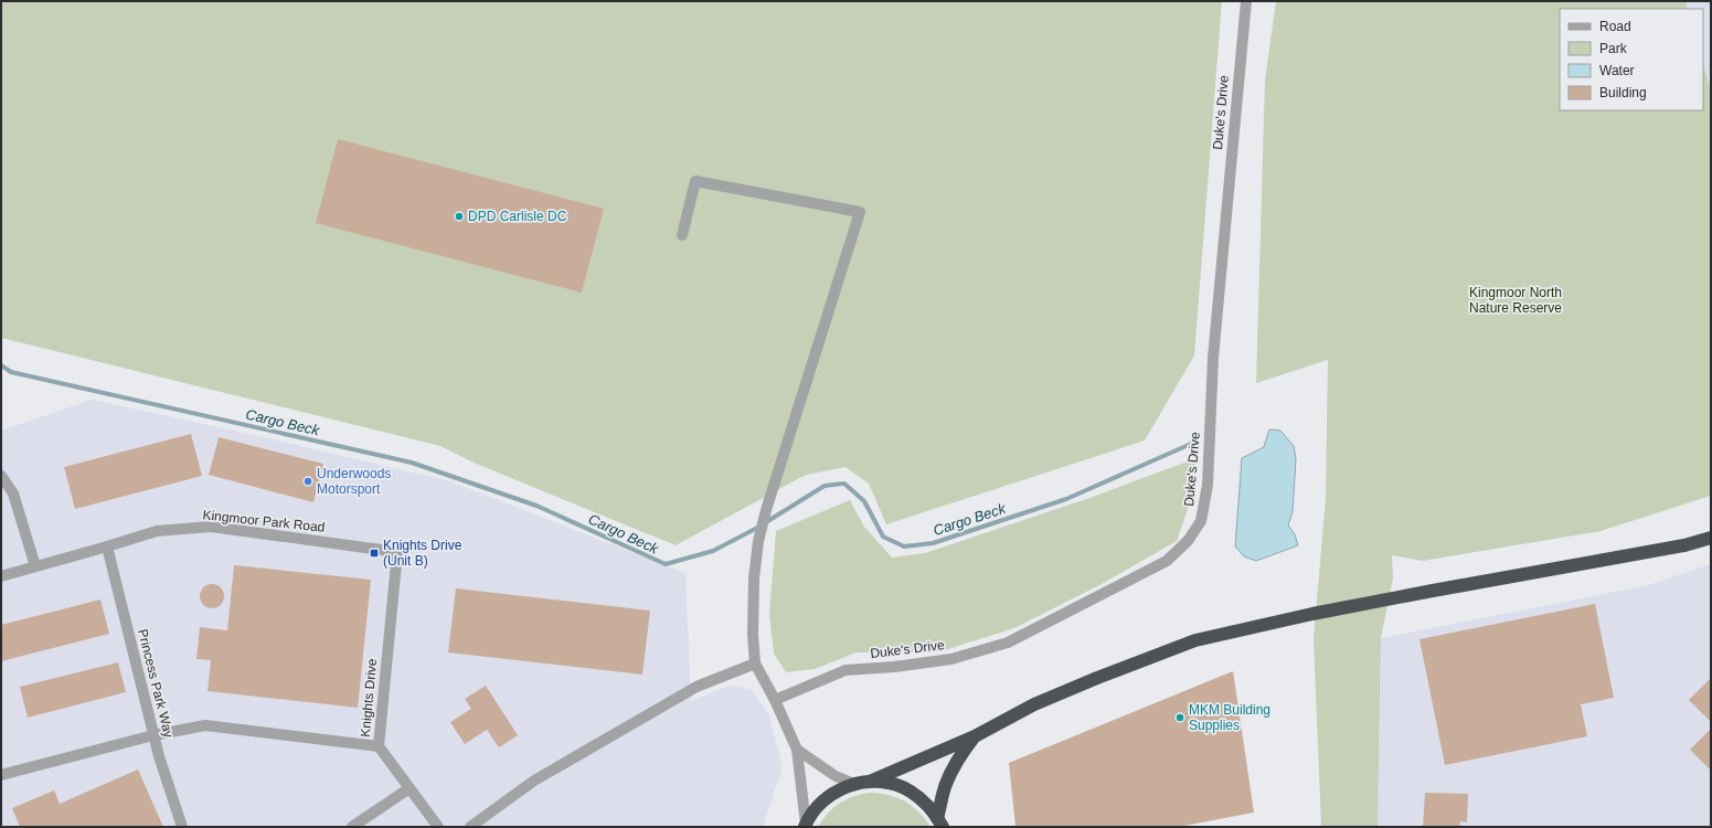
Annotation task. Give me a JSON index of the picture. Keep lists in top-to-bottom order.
{
  "streets": {
    "street": [
      "Duke's Drive",
      "Kingmoor Park Road",
      "Princess Park Way",
      "Knights Drive"
    ]
  },
  "crossings": [
    ["Kingmoor Park Road", "Princess Park Way"],
    ["Kingmoor Park Road", "Knights Drive"]
  ],
  "water": ["Cargo Beck"],
  "parks": ["Kingmoor North Nature Reserve"],
  "places": {
    "other": ["DPD Carlisle DC", "Underwoods Motorsport", "MKM Building Supplies"],
    "transit": ["Knights Drive (Unit B)"]
  },
  "legend": [
    "Road",
    "Park",
    "Water",
    "Building"
  ]
}
